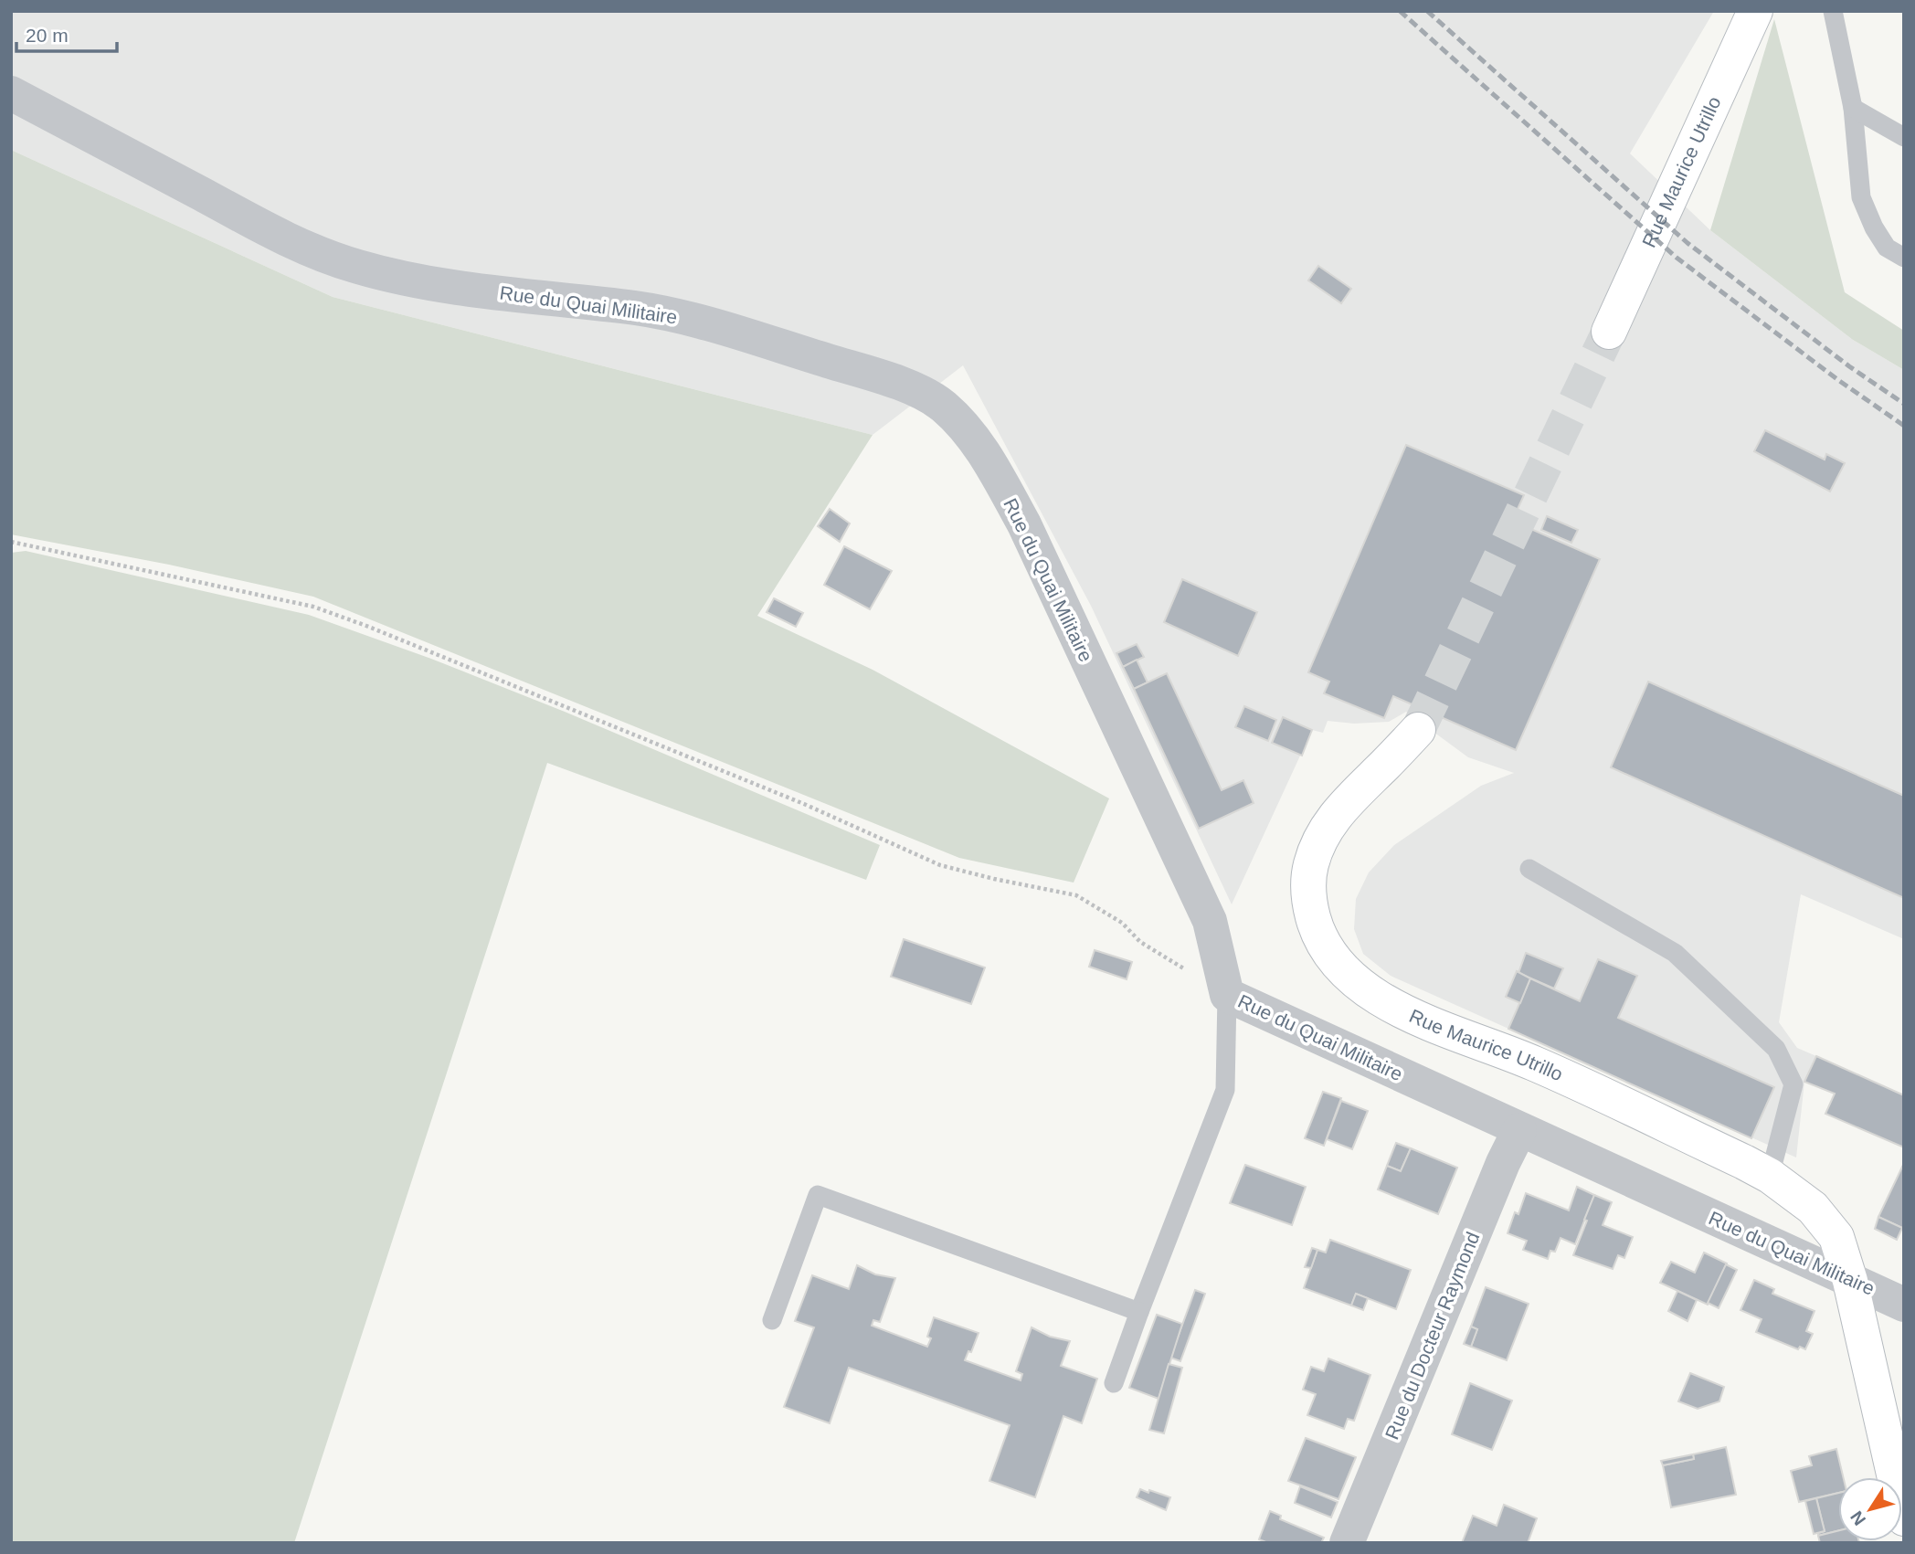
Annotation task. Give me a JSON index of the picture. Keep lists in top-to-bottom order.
{
  "streets": {
    "street": ["Rue Maurice Utrillo", "Rue du Quai Militaire", "Rue du Docteur Raymond"]
  },
  "crossings": [
    ["Rue Maurice Utrillo", "Rue du Quai Militaire"],
    ["Rue du Quai Militaire", "Rue du Docteur Raymond"]
  ],
  "scale_bar": "20 m",
  "north": "bottom left"
}
